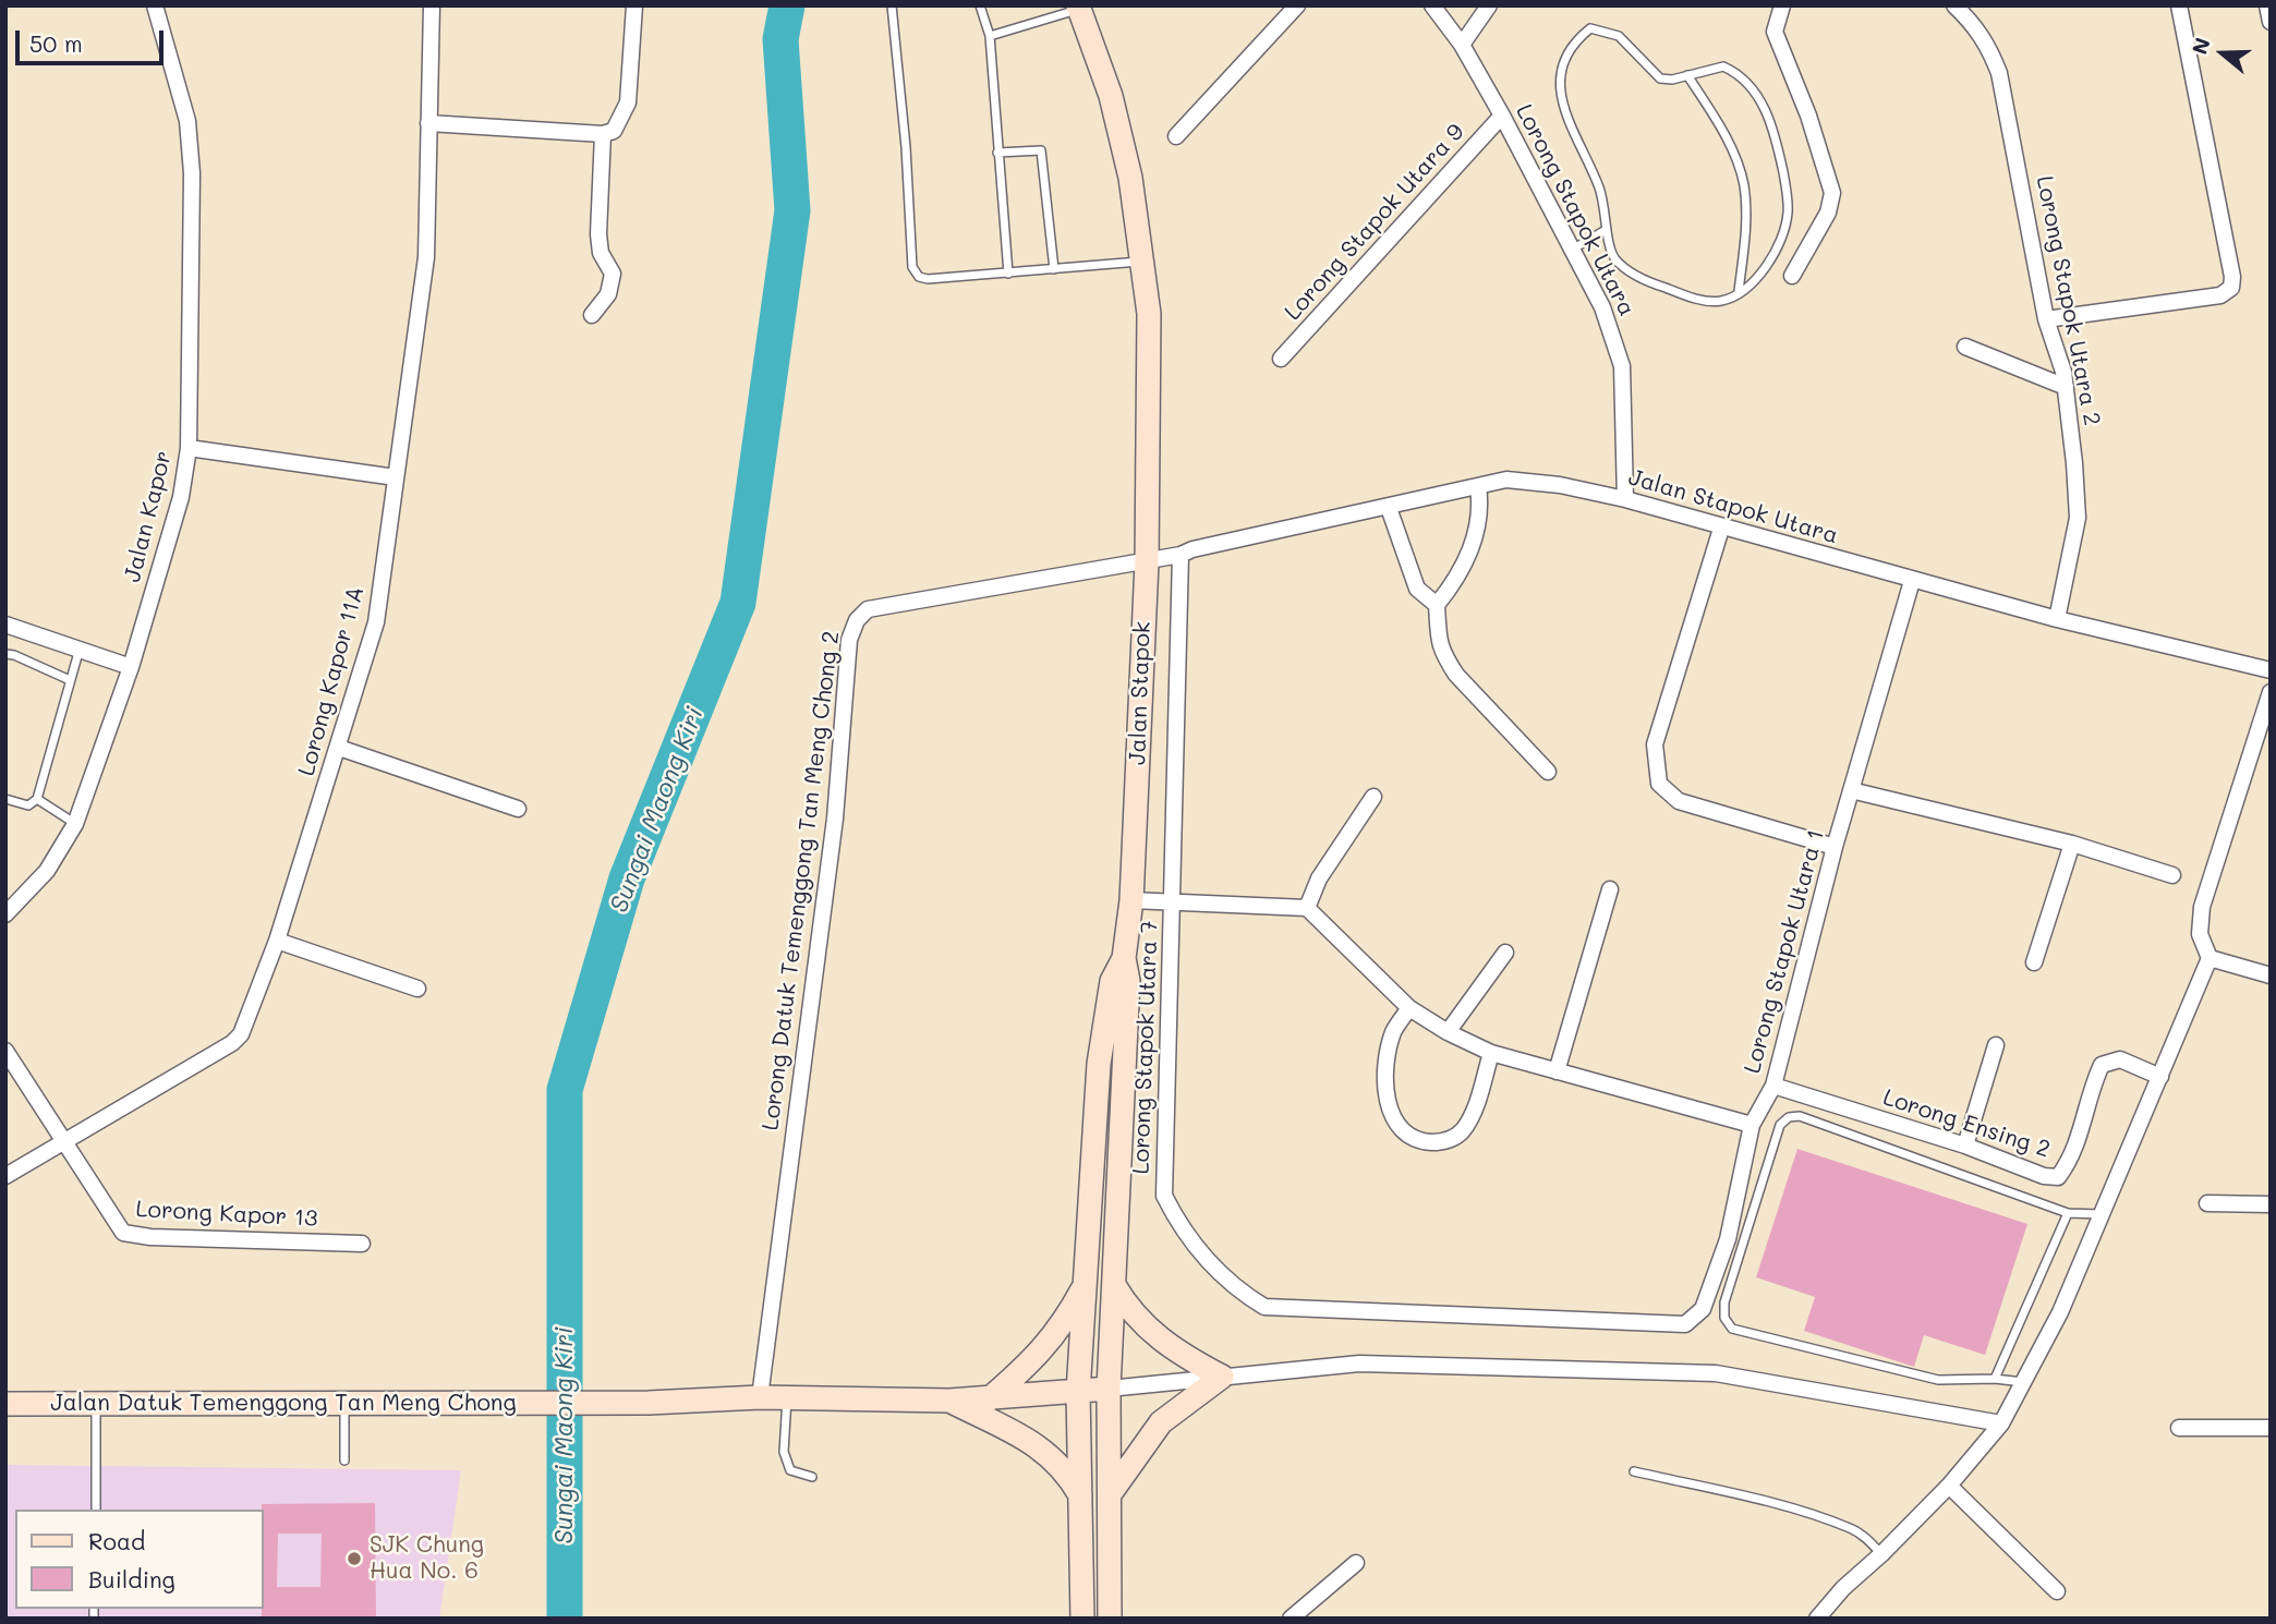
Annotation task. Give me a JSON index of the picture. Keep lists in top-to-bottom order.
{
  "streets": {
    "main road": ["Jalan Stapok", "Jalan Datuk Temenggong Tan Meng Chong"],
    "street": [
      "Lorong Stapok Utara",
      "Lorong Stapok Utara 9",
      "Lorong Stapok Utara 2",
      "Jalan Stapok Utara",
      "Jalan Kapor",
      "Lorong Kapor 11A",
      "Lorong Datuk Temenggong Tan Meng Chong 2",
      "Lorong Stapok Utara 1",
      "Lorong Stapok Utara 7",
      "Lorong Ensing 2",
      "Lorong Kapor 13"
    ]
  },
  "crossings": [
    ["Lorong Stapok Utara", "Lorong Stapok Utara 9"],
    ["Lorong Stapok Utara", "Jalan Stapok Utara"],
    ["Lorong Stapok Utara 2", "Jalan Stapok Utara"],
    ["Jalan Stapok Utara", "Lorong Datuk Temenggong Tan Meng Chong 2"],
    ["Jalan Stapok Utara", "Lorong Stapok Utara 1"],
    ["Jalan Stapok Utara", "Lorong Stapok Utara 7"],
    ["Lorong Kapor 11A", "Lorong Kapor 13"],
    ["Jalan Stapok", "Lorong Datuk Temenggong Tan Meng Chong 2"],
    ["Jalan Stapok", "Jalan Datuk Temenggong Tan Meng Chong"],
    ["Lorong Datuk Temenggong Tan Meng Chong 2", "Lorong Stapok Utara 7"],
    ["Lorong Datuk Temenggong Tan Meng Chong 2", "Jalan Datuk Temenggong Tan Meng Chong"],
    ["Lorong Stapok Utara 1", "Lorong Stapok Utara 7"],
    ["Lorong Stapok Utara 1", "Lorong Ensing 2"]
  ],
  "water": ["Sungai Maong Kiri"],
  "places": ["SJK Chung Hua No. 6"],
  "legend": ["Road", "Building"],
  "scale_bar": "50 m",
  "north": "left"
}
